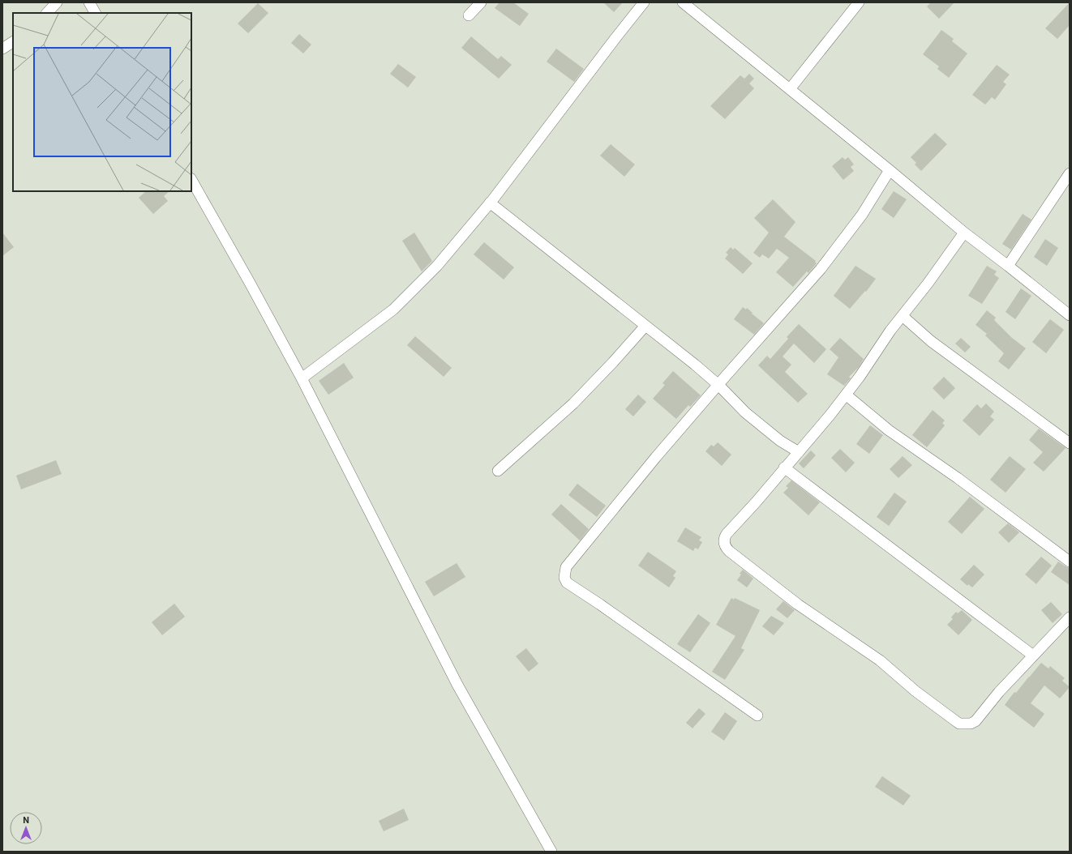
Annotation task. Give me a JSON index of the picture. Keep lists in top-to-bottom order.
{
  "north": "top"
}
